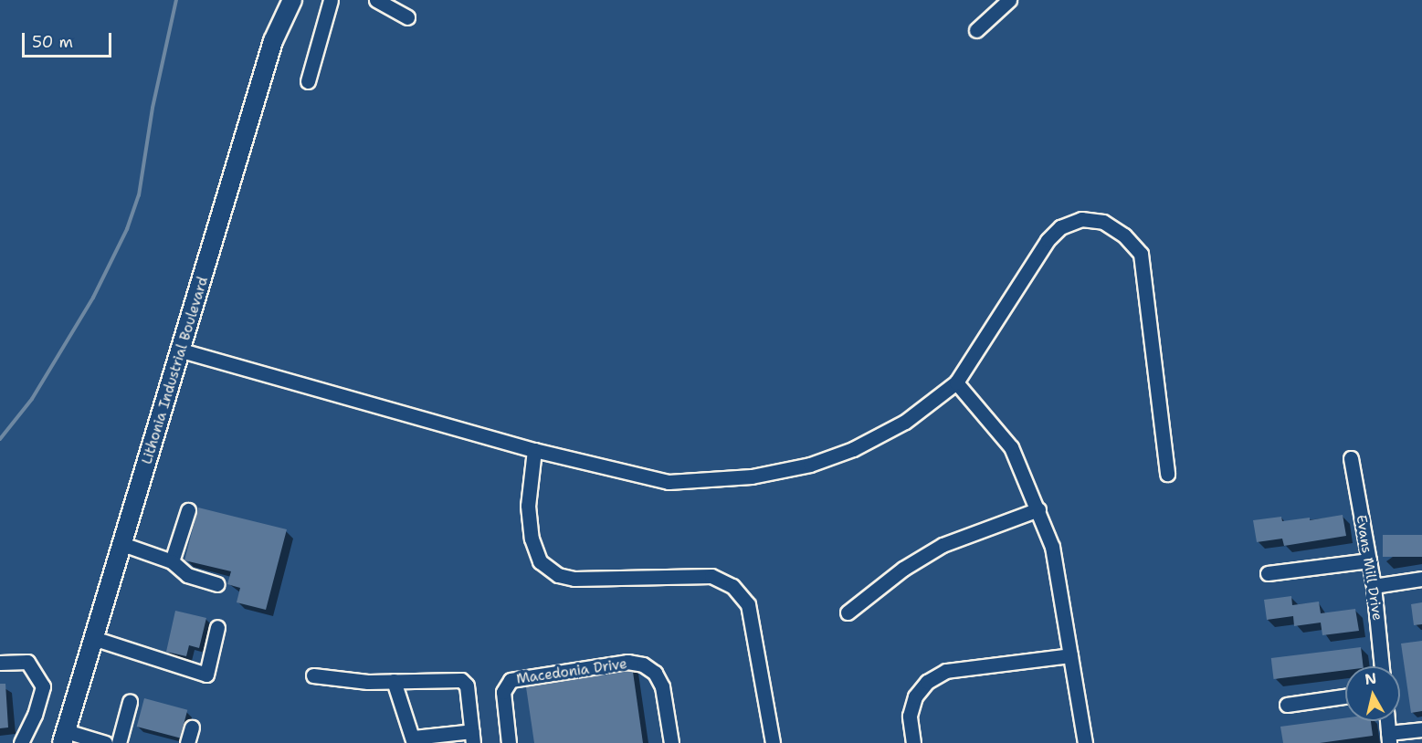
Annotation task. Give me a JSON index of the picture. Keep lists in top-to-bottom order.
{
  "streets": {
    "main road": ["Lithonia Industrial Boulevard"],
    "street": ["Evans Mill Drive", "Macedonia Drive"]
  },
  "scale_bar": "50 m",
  "north": "top"
}
